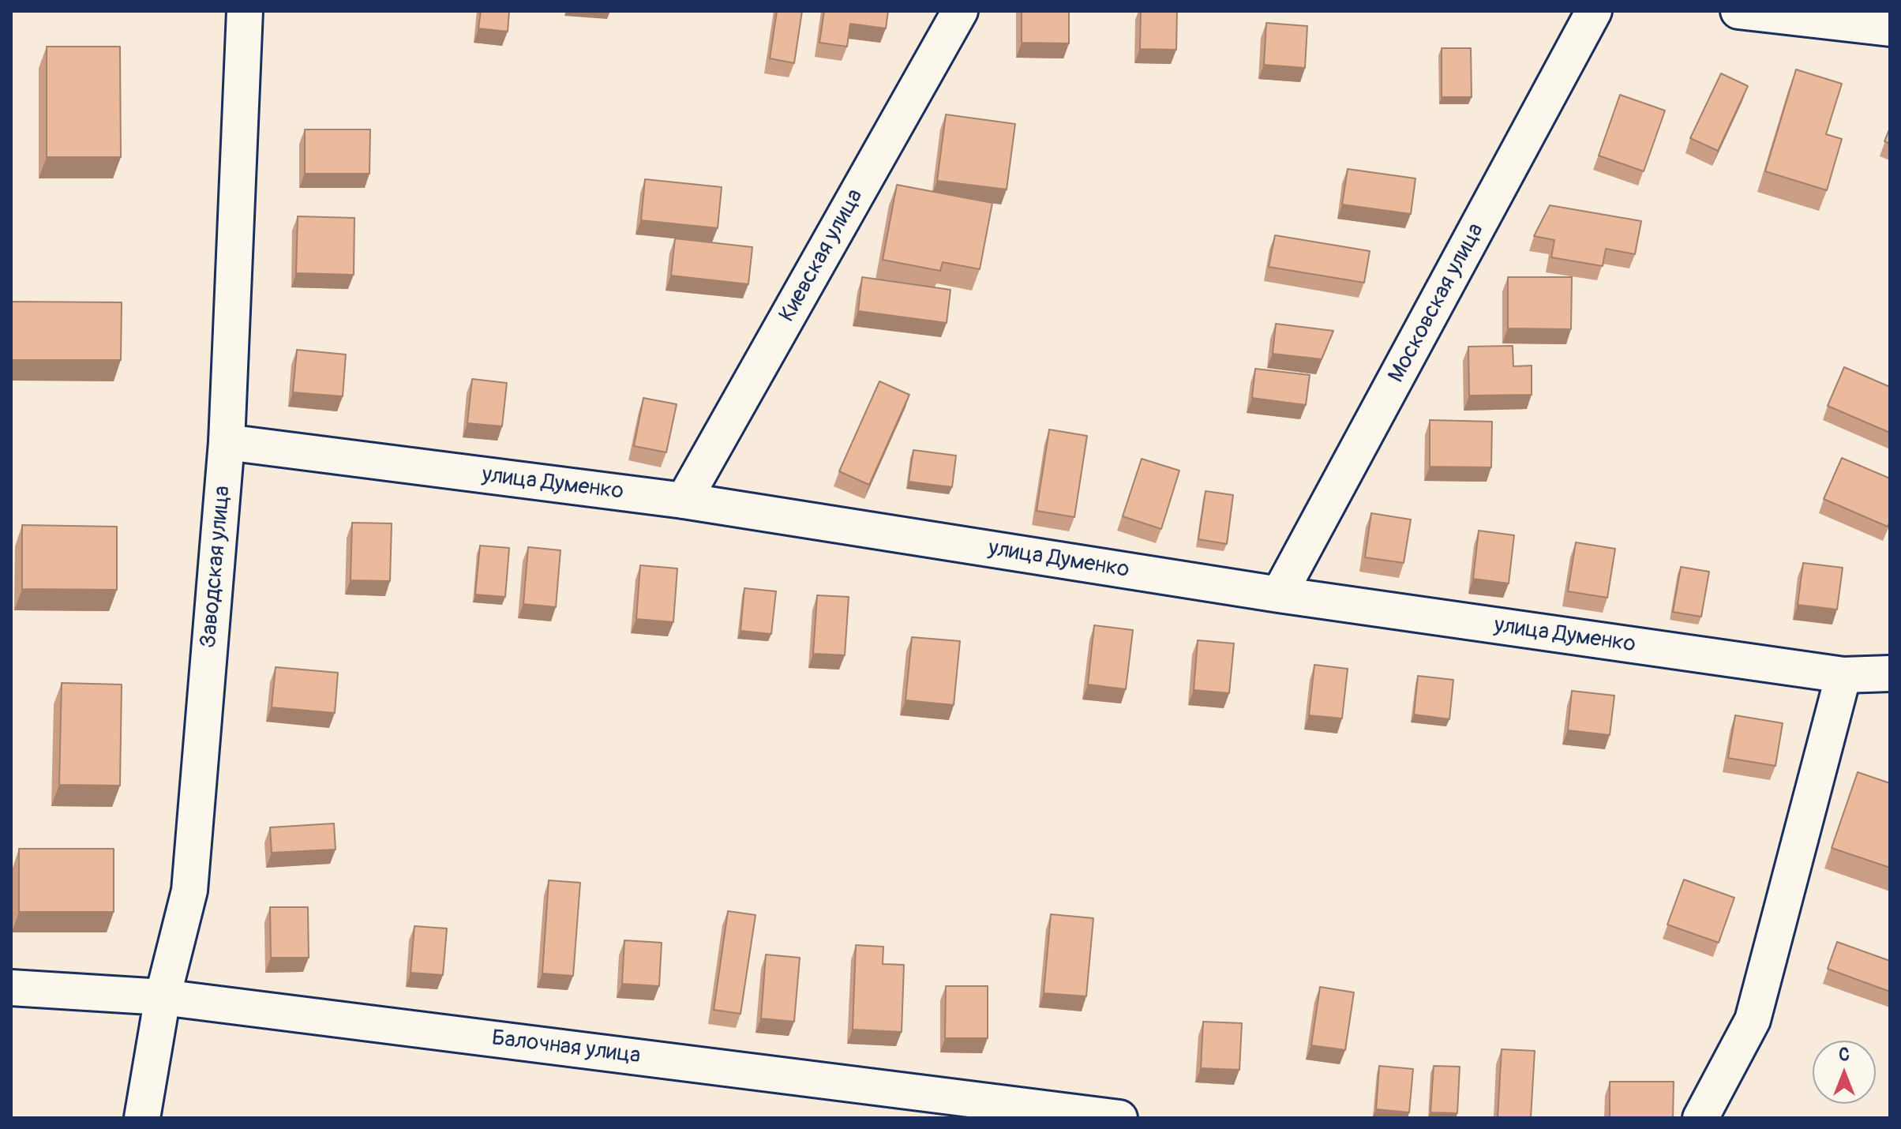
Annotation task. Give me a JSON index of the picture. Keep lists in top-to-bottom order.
{
  "streets": {
    "street": [
      "Киевская улица",
      "Московская улица",
      "улица Думенко",
      "Заводская улица",
      "Балочная улица"
    ]
  },
  "crossings": [
    ["Киевская улица", "улица Думенко"],
    ["Московская улица", "улица Думенко"],
    ["улица Думенко", "Заводская улица"],
    ["Заводская улица", "Балочная улица"]
  ],
  "north": "top"
}
